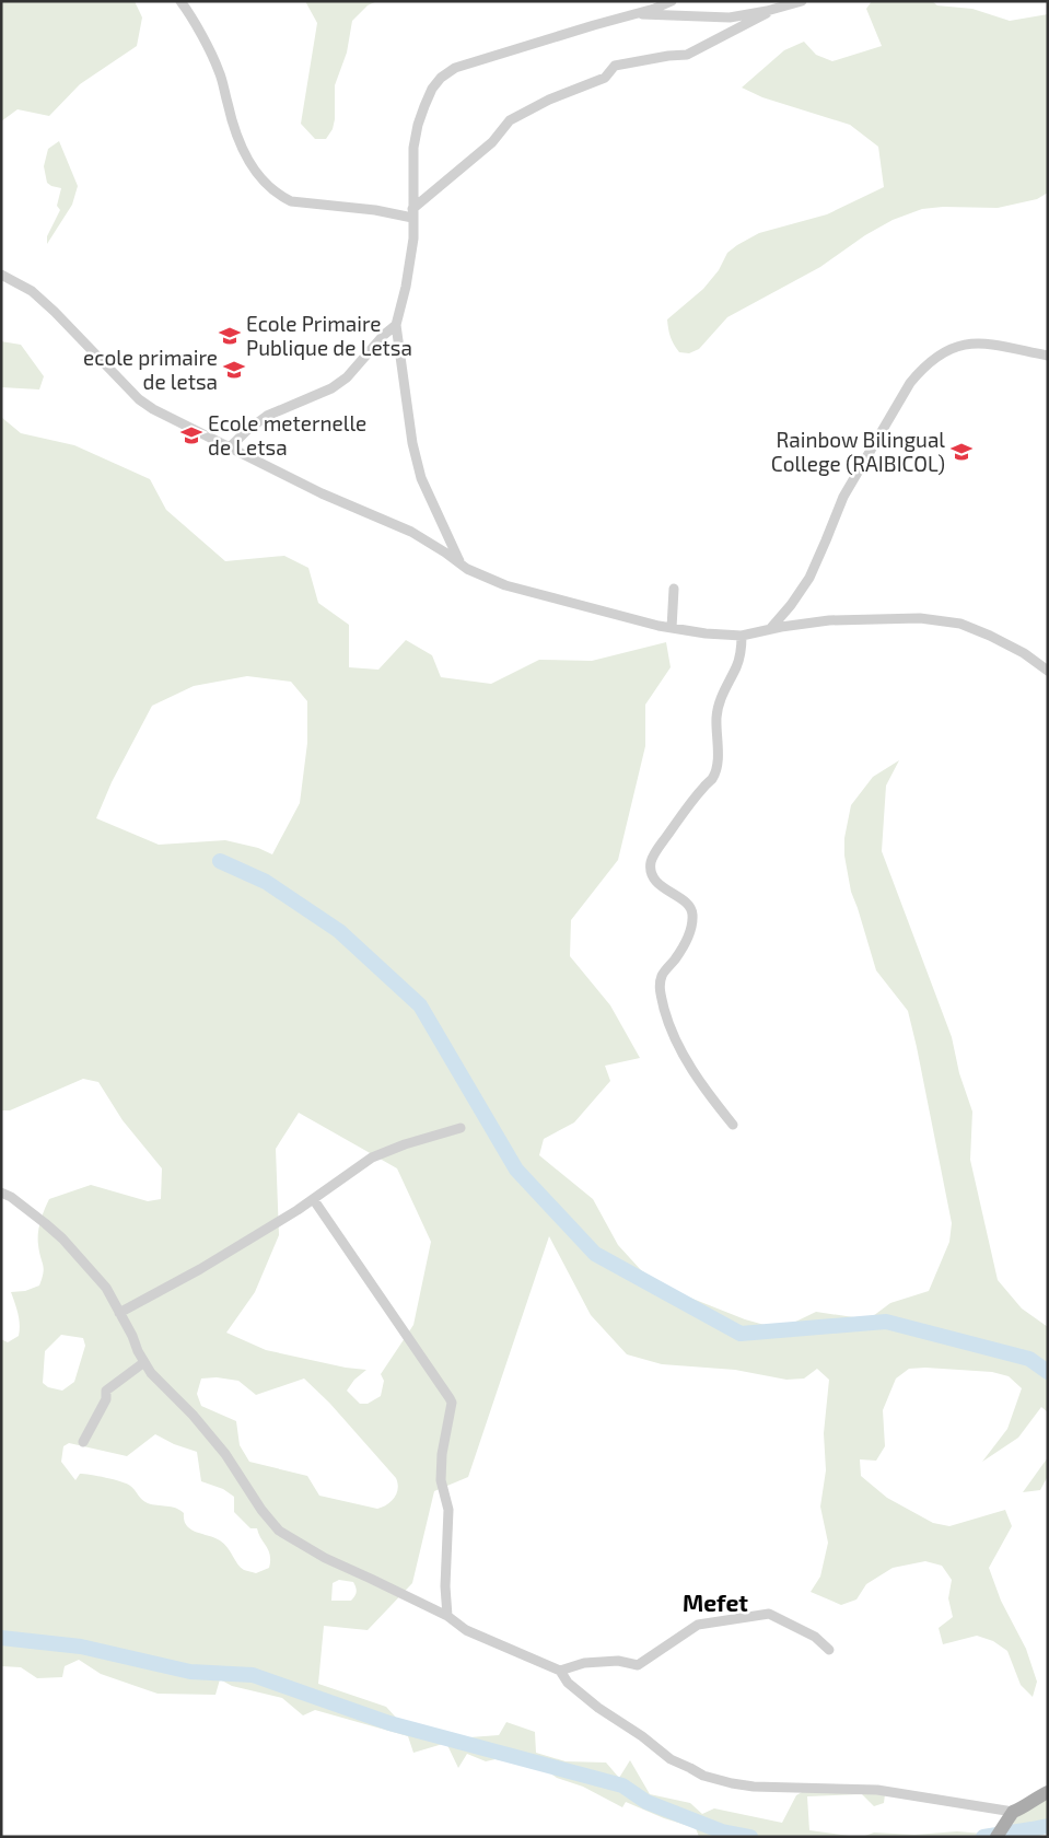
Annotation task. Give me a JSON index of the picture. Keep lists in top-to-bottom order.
{
  "districts": ["Mefet"],
  "places": {
    "school or university": [
      "Ecole Primaire Publique de Letsa",
      "ecole primaire de letsa",
      "Ecole meternelle de Letsa",
      "Rainbow Bilingual College (RAIBICOL)"
    ]
  }
}
